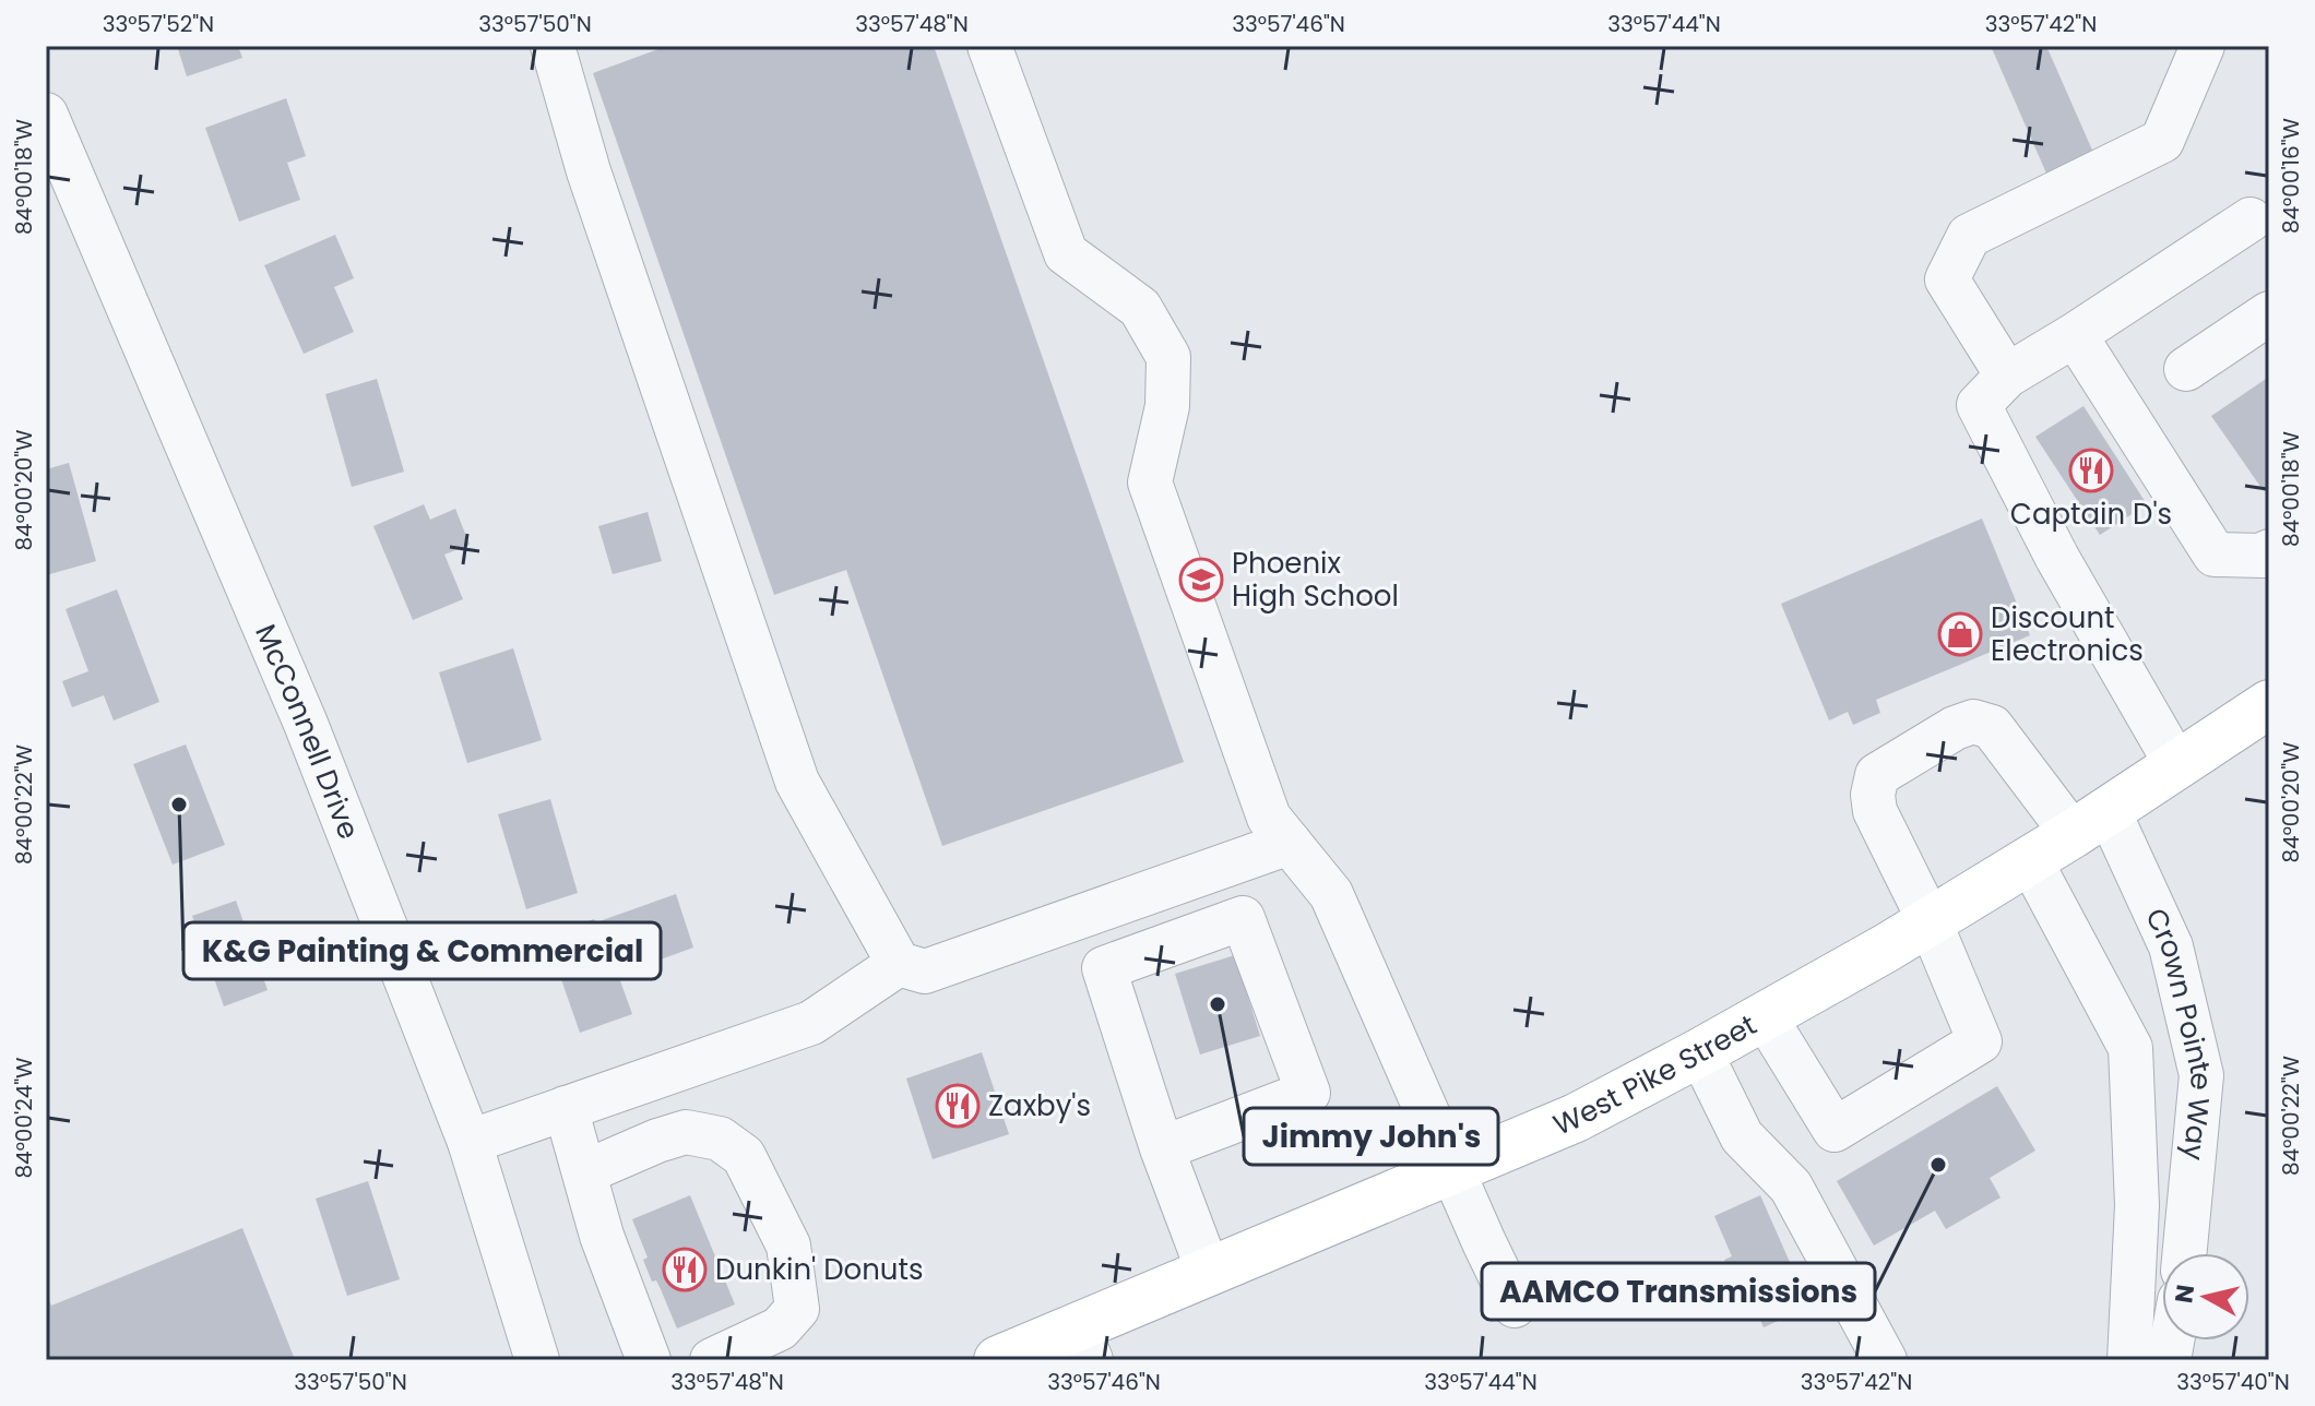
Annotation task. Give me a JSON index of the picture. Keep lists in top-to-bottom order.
{
  "streets": {
    "main road": ["West Pike Street"],
    "street": ["McConnell Drive", "Crown Pointe Way"]
  },
  "crossings": [
    ["Crown Pointe Way", "West Pike Street"]
  ],
  "places": {
    "restaurant": ["Captain D's", "Zaxby's", "Dunkin' Donuts"],
    "school or university": ["Phoenix High School"],
    "shop": ["Discount Electronics"],
    "other": ["K&G Painting & Commercial", "Jimmy John's", "AAMCO Transmissions"]
  },
  "north": "left",
  "coordinates": [
    "33°57'52\"N",
    "33°57'50\"N",
    "33°57'48\"N",
    "33°57'46\"N",
    "33°57'44\"N",
    "33°57'42\"N",
    "84°00'16\"W",
    "84°00'18\"W",
    "84°00'20\"W",
    "84°00'22\"W",
    "84°00'24\"W",
    "33°57'40\"N"
  ]
}
